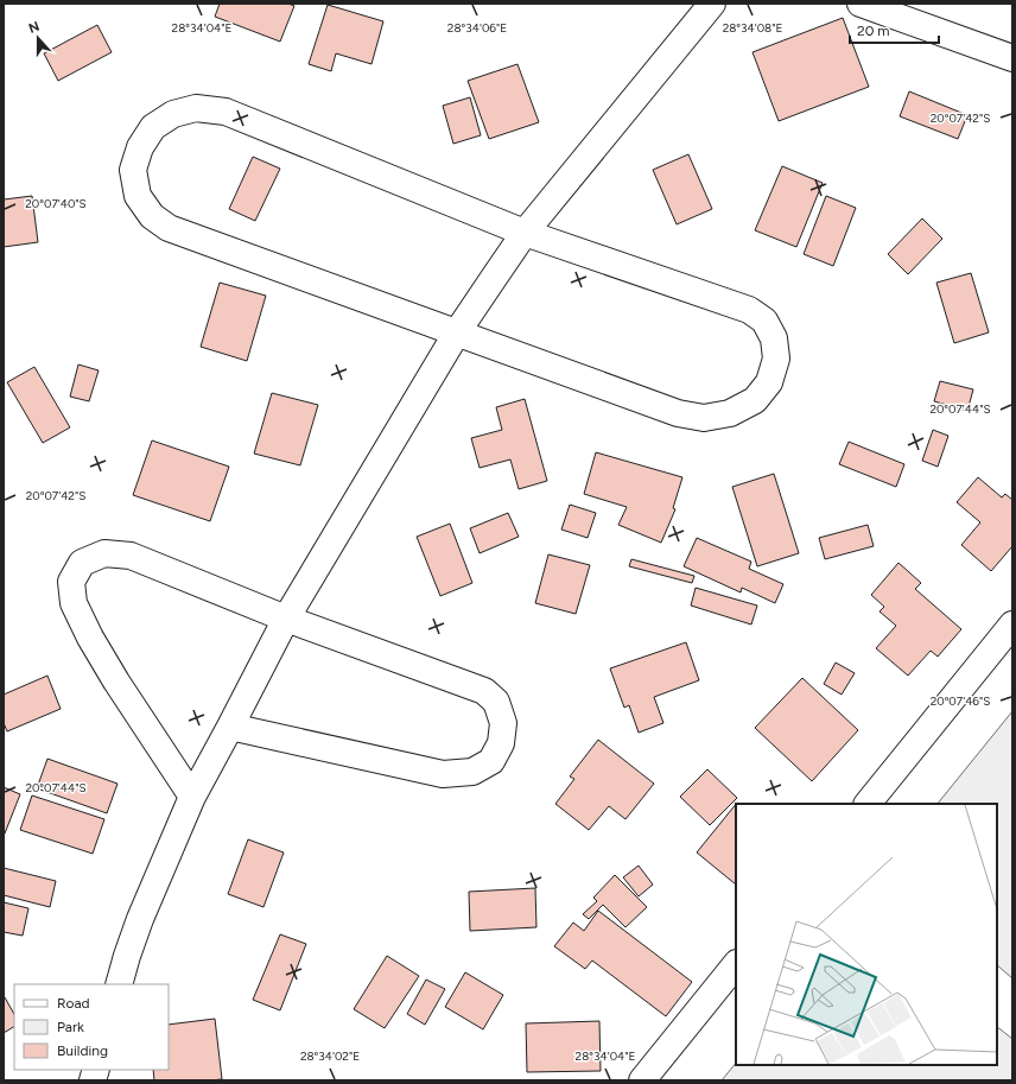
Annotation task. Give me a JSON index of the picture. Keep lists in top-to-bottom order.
{
  "legend": ["Road", "Park", "Building"],
  "scale_bar": "20 m",
  "north": "top",
  "coordinates": [
    "28°34'08\"E",
    "28°34'04\"E",
    "28°34'06\"E",
    "20°07'42\"S",
    "20°07'40\"S",
    "20°07'44\"S",
    "20°07'46\"S",
    "28°34'02\"E"
  ]
}
